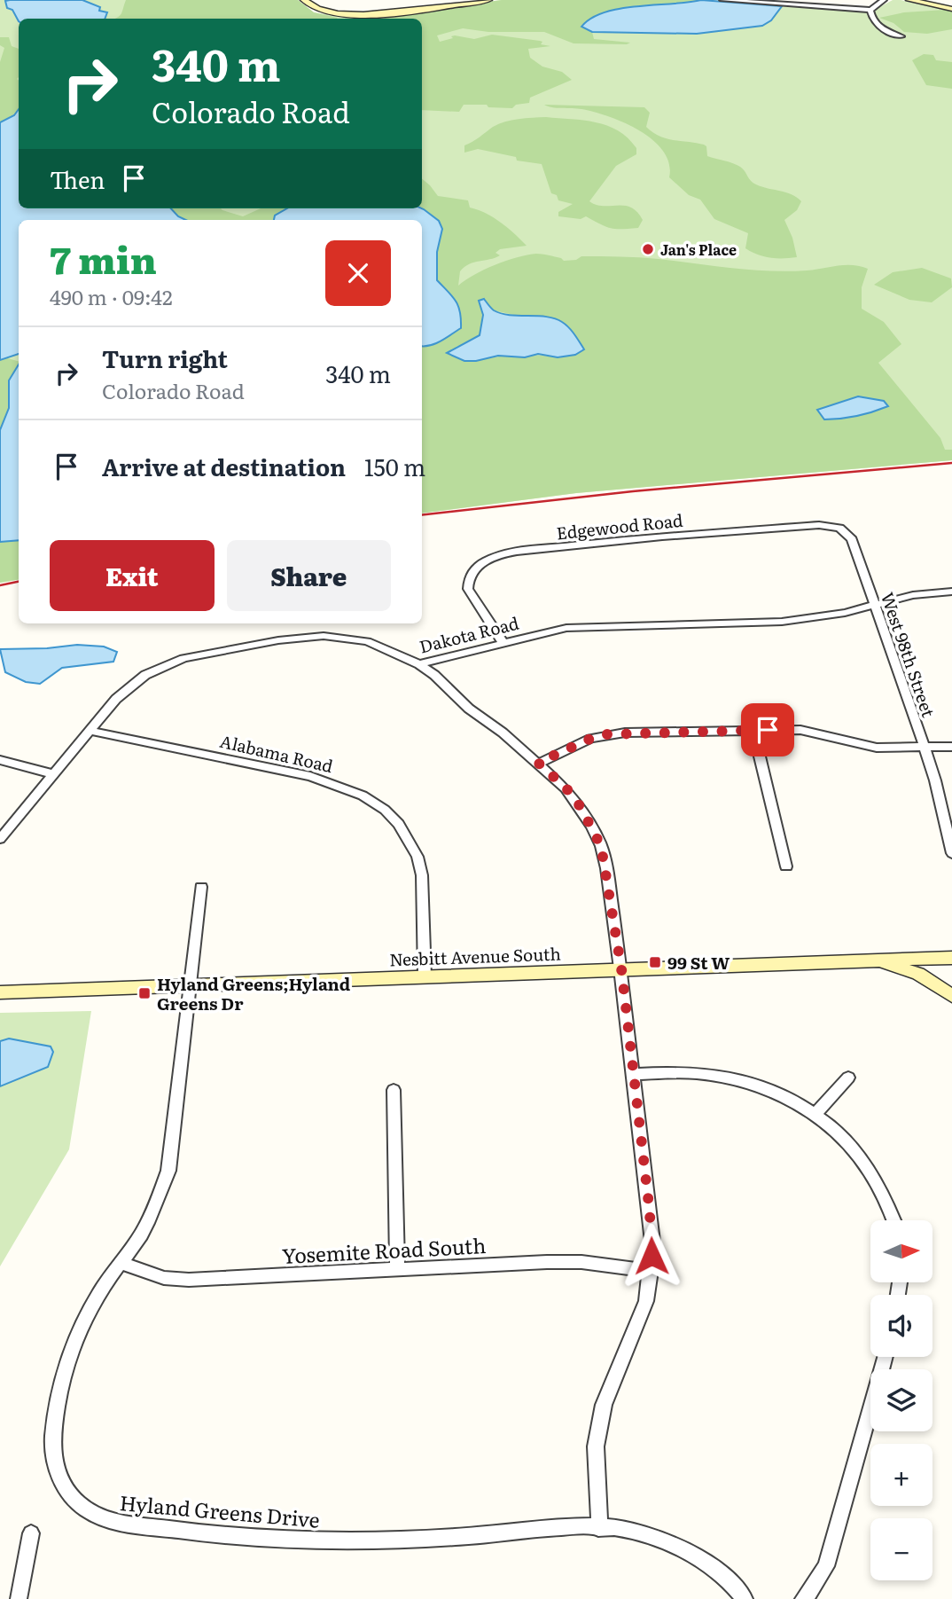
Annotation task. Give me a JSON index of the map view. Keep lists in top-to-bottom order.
{
  "streets": {
    "street": [
      "Edgewood Road",
      "Dakota Road",
      "West 98th Street",
      "Alabama Road",
      "Nesbitt Avenue South",
      "Yosemite Road South",
      "Hyland Greens Drive"
    ]
  },
  "crossings": [
    ["Edgewood Road", "Dakota Road"],
    ["Edgewood Road", "West 98th Street"],
    ["Dakota Road", "West 98th Street"],
    ["Dakota Road", "Alabama Road"],
    ["Alabama Road", "Nesbitt Avenue South"],
    ["Nesbitt Avenue South", "Hyland Greens Drive"],
    ["Yosemite Road South", "Hyland Greens Drive"]
  ],
  "places": {
    "other": ["Jan's Place"],
    "transit": ["99 St W", "Hyland Greens;Hyland Greens Dr"]
  },
  "north": "right",
  "page": {
    "turn": ["340 m", "Colorado Road"],
    "then": "Then",
    "heading": ["7 min", "490 m · 09:42"],
    "list": [
      {
        "name": "Turn right",
        "note": "Colorado Road",
        "value": "340 m"
      },
      {
        "name": "Arrive at destination",
        "value": "150 m"
      }
    ],
    "buttons": ["Exit", "Share"],
    "map_buttons": ["+", "−"]
  }
}
